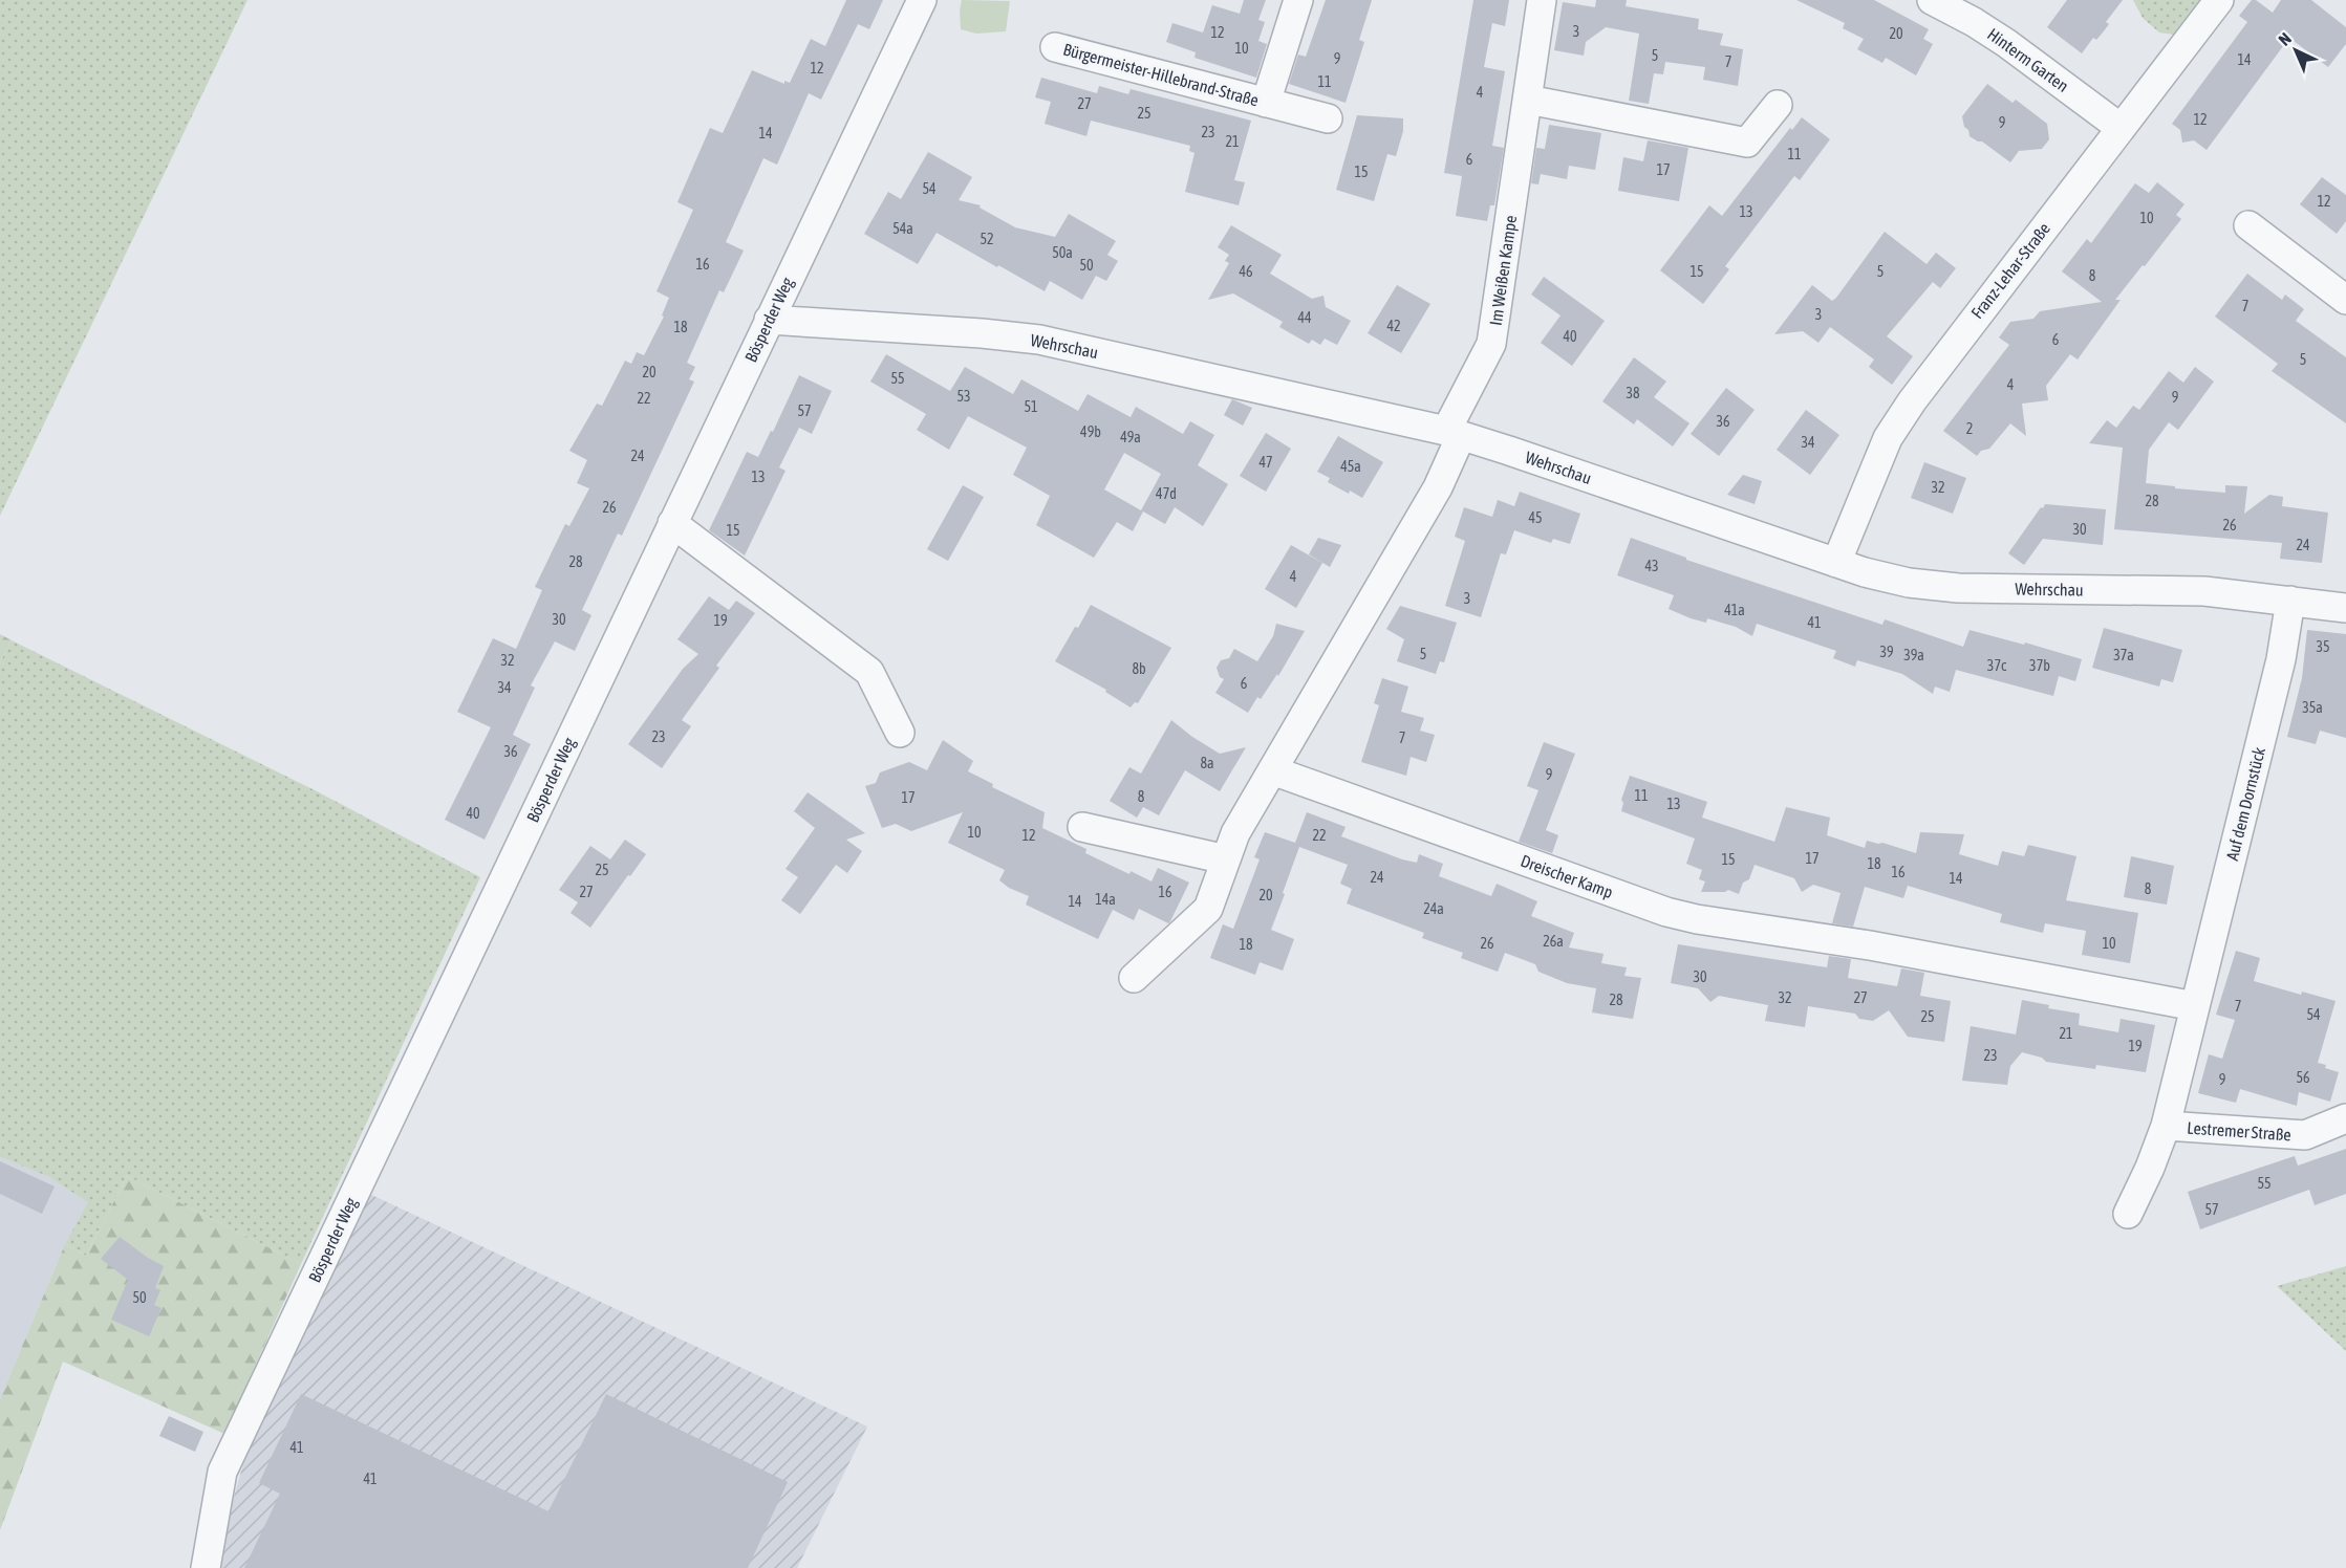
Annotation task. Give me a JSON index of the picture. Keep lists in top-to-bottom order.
{
  "streets": {
    "street": [
      "Hinterm Garten",
      "Bürgermeister-Hillebrand-Straße",
      "Im Weißen Kampe",
      "Franz-Lehar-Straße",
      "Bösperder Weg",
      "Wehrschau",
      "Auf dem Dornstück",
      "Dreischer Kamp",
      "Lestremer Straße"
    ]
  },
  "crossings": [
    ["Hinterm Garten", "Franz-Lehar-Straße"],
    ["Im Weißen Kampe", "Wehrschau"],
    ["Franz-Lehar-Straße", "Wehrschau"],
    ["Bösperder Weg", "Wehrschau"],
    ["Wehrschau", "Auf dem Dornstück"],
    ["Auf dem Dornstück", "Dreischer Kamp"],
    ["Auf dem Dornstück", "Lestremer Straße"]
  ],
  "house_numbers": [
    "3",
    "12",
    "20",
    "10",
    "5",
    "9",
    "14",
    "7",
    "12",
    "11",
    "4",
    "27",
    "25",
    "12",
    "9",
    "23",
    "14",
    "21",
    "11",
    "6",
    "17",
    "15",
    "54",
    "12",
    "13",
    "10",
    "54a",
    "52",
    "50a",
    "16",
    "50",
    "46",
    "15",
    "5",
    "8",
    "7",
    "3",
    "44",
    "42",
    "18",
    "40",
    "6",
    "5",
    "20",
    "55",
    "4",
    "38",
    "53",
    "9",
    "22",
    "51",
    "57",
    "36",
    "2",
    "49b",
    "49a",
    "34",
    "24",
    "47",
    "45a",
    "13",
    "32",
    "47d",
    "28",
    "26",
    "45",
    "26",
    "30",
    "15",
    "24",
    "28",
    "43",
    "4",
    "3",
    "41a",
    "30",
    "19",
    "41",
    "35",
    "39",
    "5",
    "39a",
    "37a",
    "32",
    "37c",
    "37b",
    "8b",
    "6",
    "34",
    "35a",
    "23",
    "7",
    "36",
    "8a",
    "9",
    "11",
    "8",
    "17",
    "13",
    "40",
    "10",
    "12",
    "22",
    "17",
    "15",
    "18",
    "25",
    "16",
    "24",
    "14",
    "8",
    "27",
    "16",
    "20",
    "14a",
    "14",
    "24a",
    "26a",
    "26",
    "10",
    "18",
    "30",
    "32",
    "27",
    "28",
    "7",
    "54",
    "25",
    "21",
    "19",
    "23",
    "56",
    "9",
    "55",
    "57",
    "50",
    "41",
    "41"
  ],
  "north": "top left"
}
